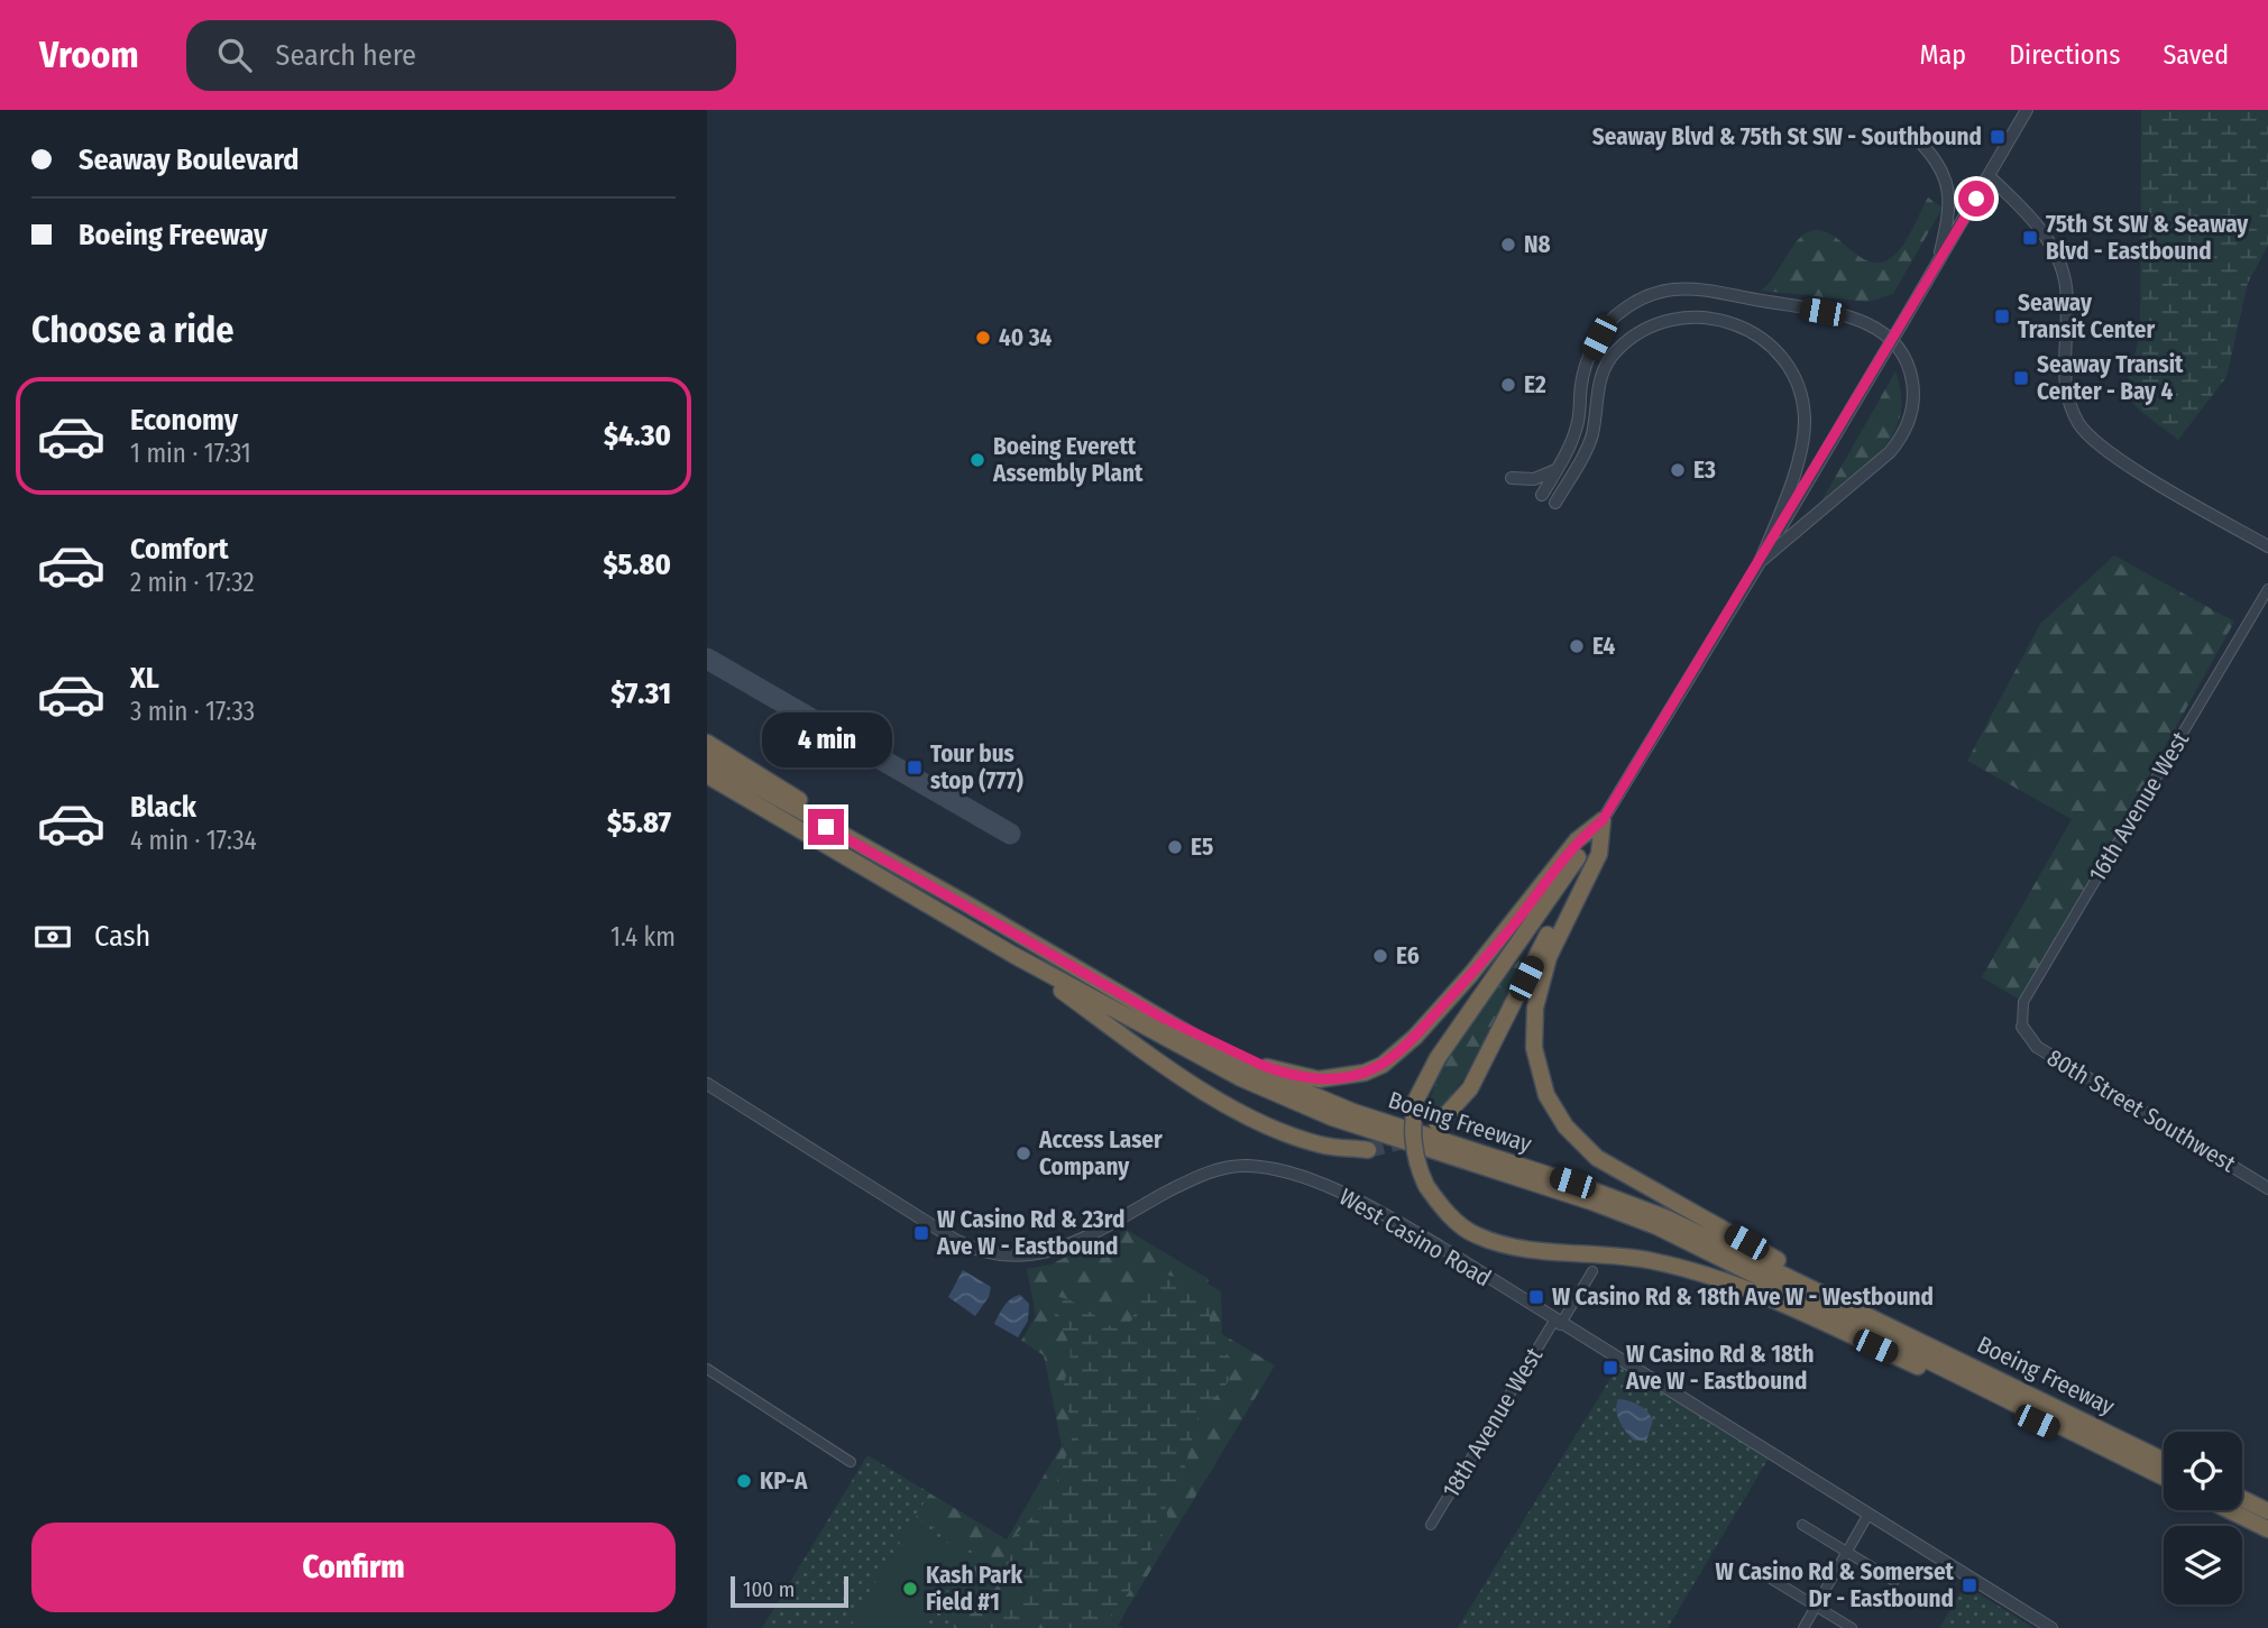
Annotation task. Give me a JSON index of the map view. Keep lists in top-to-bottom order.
{
  "streets": {
    "highway": ["Boeing Freeway"],
    "street": [
      "16th Avenue West",
      "80th Street Southwest",
      "West Casino Road",
      "18th Avenue West"
    ]
  },
  "crossings": [
    ["16th Avenue West", "80th Street Southwest"],
    ["West Casino Road", "18th Avenue West"]
  ],
  "places": {
    "transit": [
      "Seaway Blvd & 75th St SW - Southbound",
      "75th St SW & Seaway Blvd - Eastbound",
      "Seaway Transit Center",
      "Seaway Transit Center - Bay 4",
      "Tour bus stop (777)",
      "W Casino Rd & 23rd Ave W - Eastbound",
      "W Casino Rd & 18th Ave W - Westbound",
      "W Casino Rd & 18th Ave W - Eastbound",
      "W Casino Rd & Somerset Dr - Eastbound"
    ],
    "other": [
      "N8",
      "40 34",
      "E2",
      "Boeing Everett Assembly Plant",
      "E3",
      "E4",
      "E5",
      "E6",
      "Access Laser Company",
      "KP-A",
      "Kash Park Field #1"
    ]
  },
  "scale_bar": "100 m",
  "page": {
    "header": "Vroom",
    "search": "Search here",
    "nav": ["Map", "Directions", "Saved"],
    "banner": ["Seaway Boulevard", "Boeing Freeway"],
    "heading": "Choose a ride",
    "list": [
      {
        "name": "Economy",
        "note": "1 min · 17:31",
        "value": "$4.30"
      },
      {
        "name": "Comfort",
        "note": "2 min · 17:32",
        "value": "$5.80"
      },
      {
        "name": "XL",
        "note": "3 min · 17:33",
        "value": "$7.31"
      },
      {
        "name": "Black",
        "note": "4 min · 17:34",
        "value": "$5.87"
      }
    ],
    "bubble": "4 min",
    "pay": ["Cash", "1.4 km"],
    "buttons": "Confirm",
    "scale": "100 m"
  }
}
